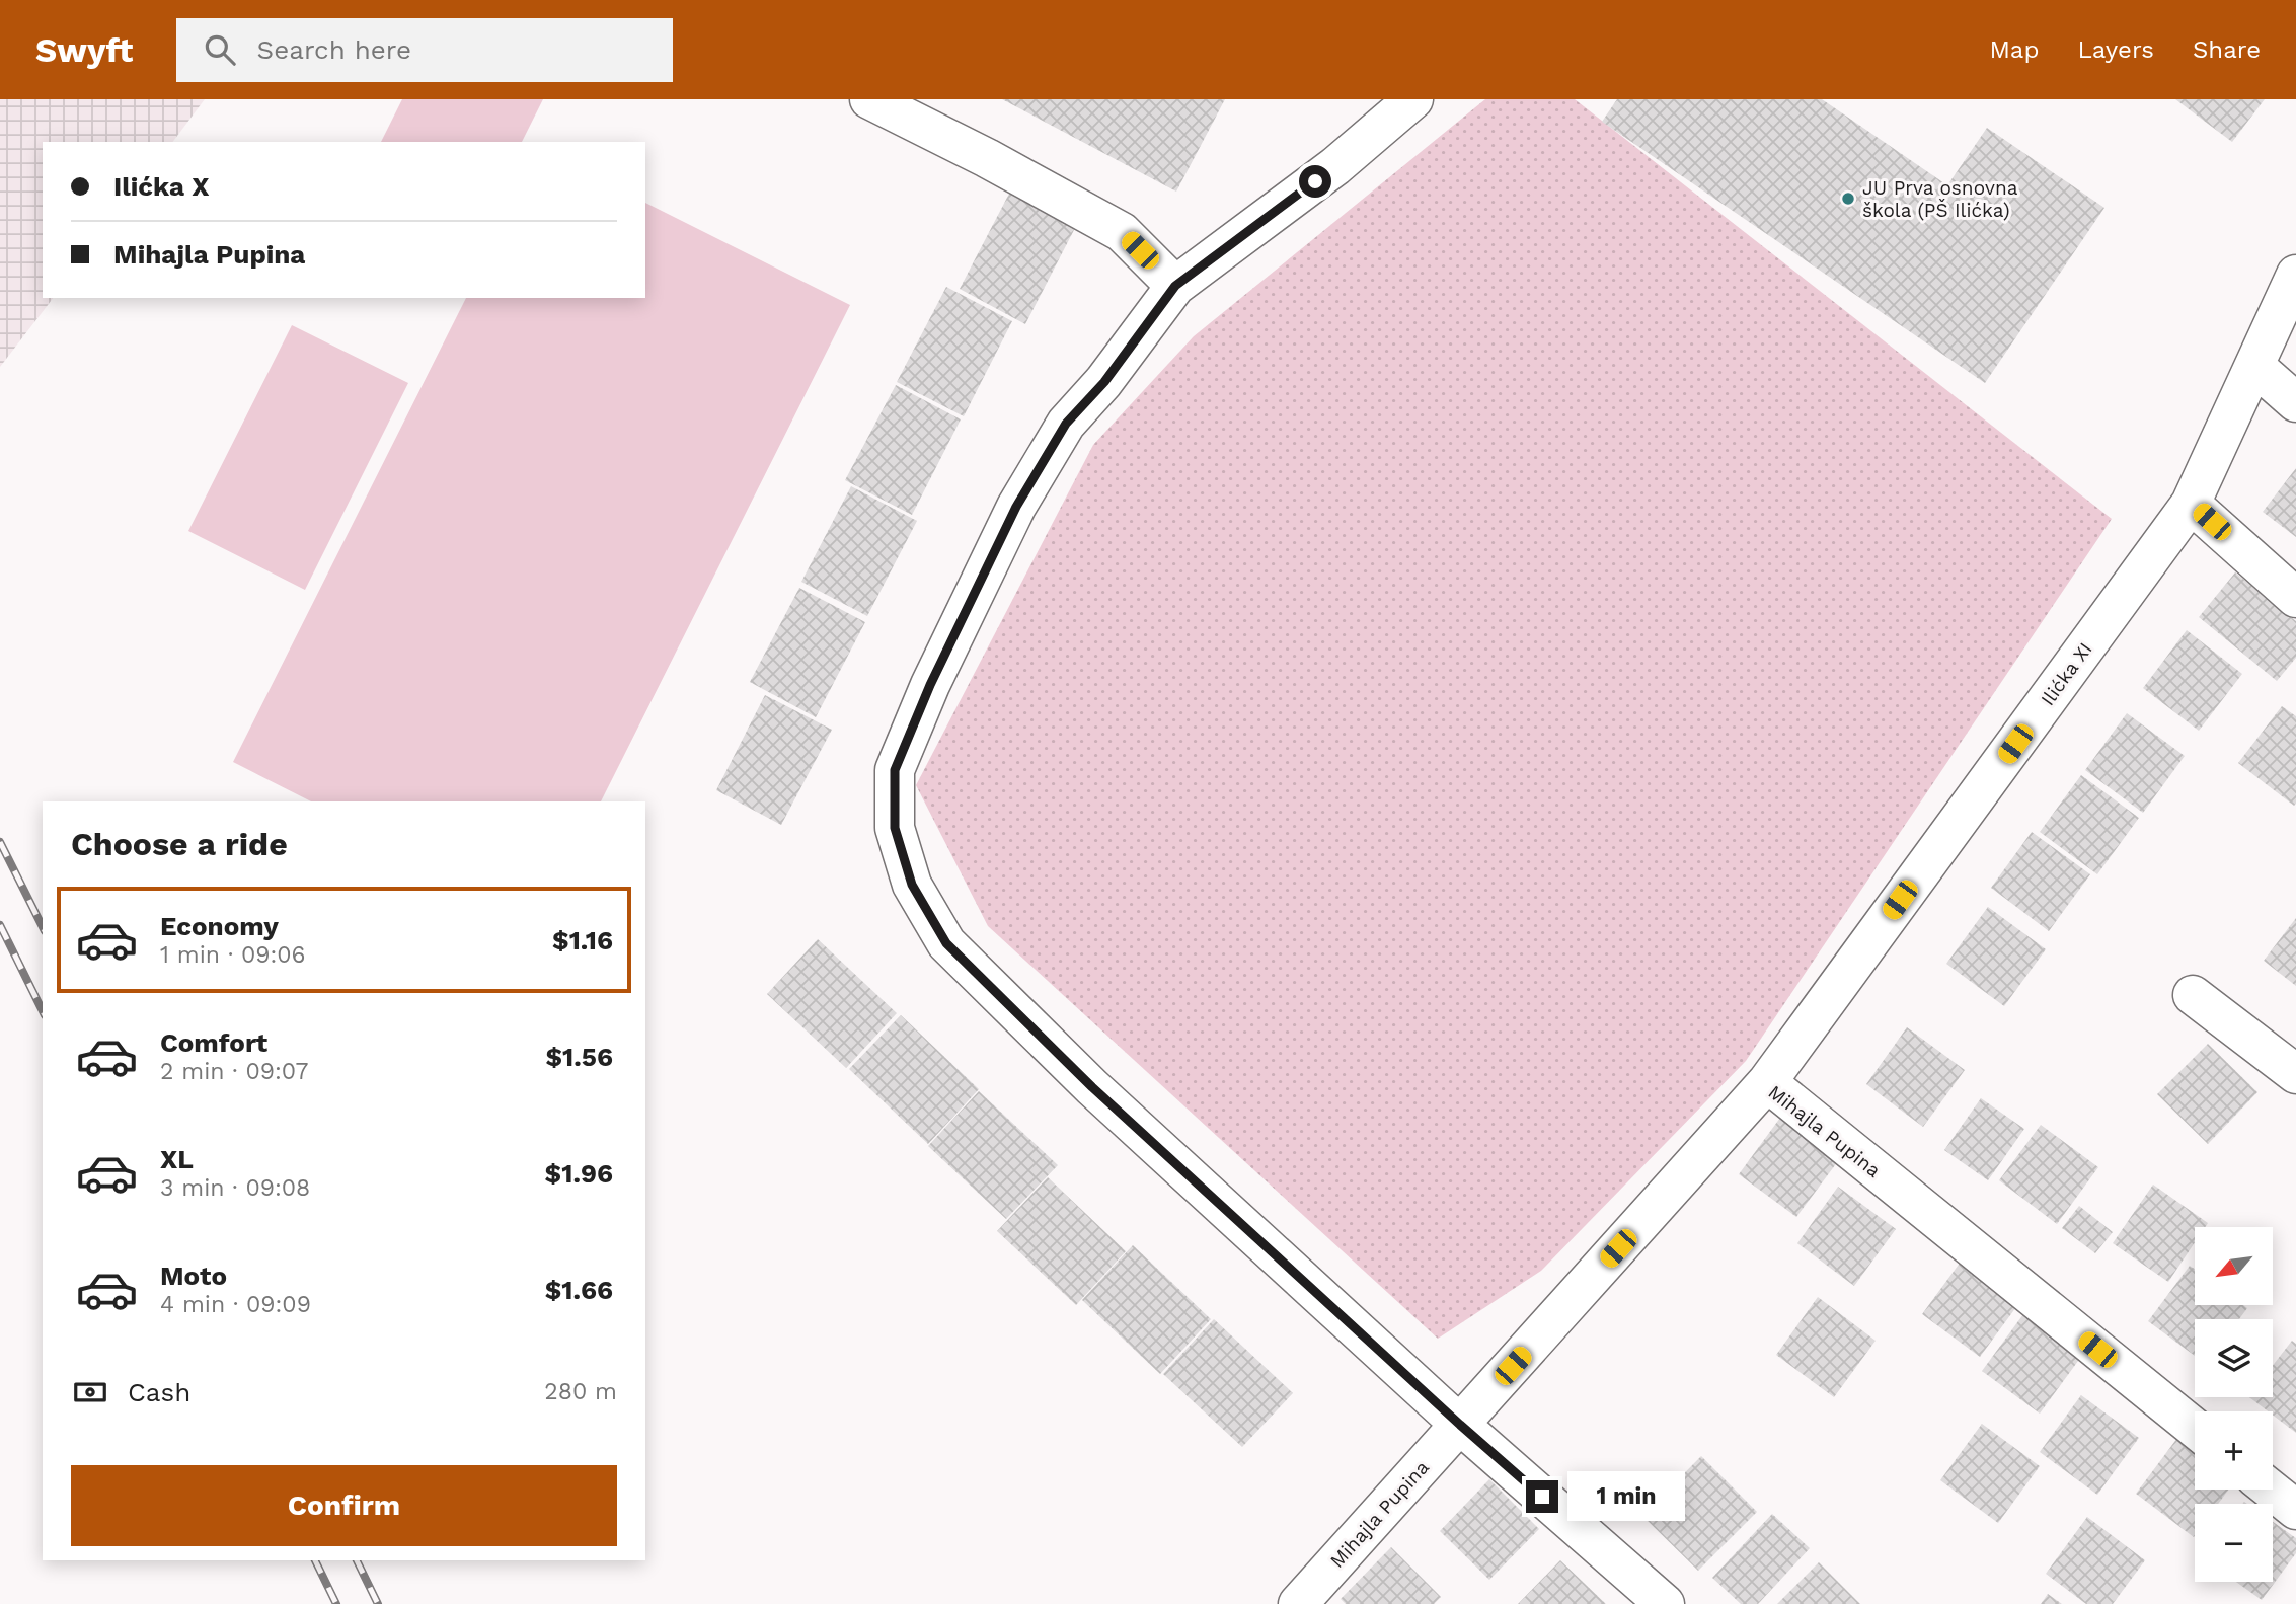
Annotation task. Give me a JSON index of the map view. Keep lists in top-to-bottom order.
{
  "streets": {
    "street": ["Ilićka XI", "Mihajla Pupina"]
  },
  "crossings": [
    ["Ilićka XI", "Mihajla Pupina"]
  ],
  "places": ["JU Prva osnovna škola (PŠ Ilićka)"],
  "north": "bottom left",
  "page": {
    "header": "Swyft",
    "search": "Search here",
    "nav": ["Map", "Layers", "Share"],
    "banner": ["Ilićka X", "Mihajla Pupina"],
    "heading": "Choose a ride",
    "list": [
      {
        "name": "Economy",
        "note": "1 min · 09:06",
        "value": "$1.16"
      },
      {
        "name": "Comfort",
        "note": "2 min · 09:07",
        "value": "$1.56"
      },
      {
        "name": "XL",
        "note": "3 min · 09:08",
        "value": "$1.96"
      },
      {
        "name": "Moto",
        "note": "4 min · 09:09",
        "value": "$1.66"
      }
    ],
    "map_buttons": ["+", "−"],
    "pay": ["Cash", "280 m"],
    "buttons": "Confirm",
    "bubble": "1 min"
  }
}
